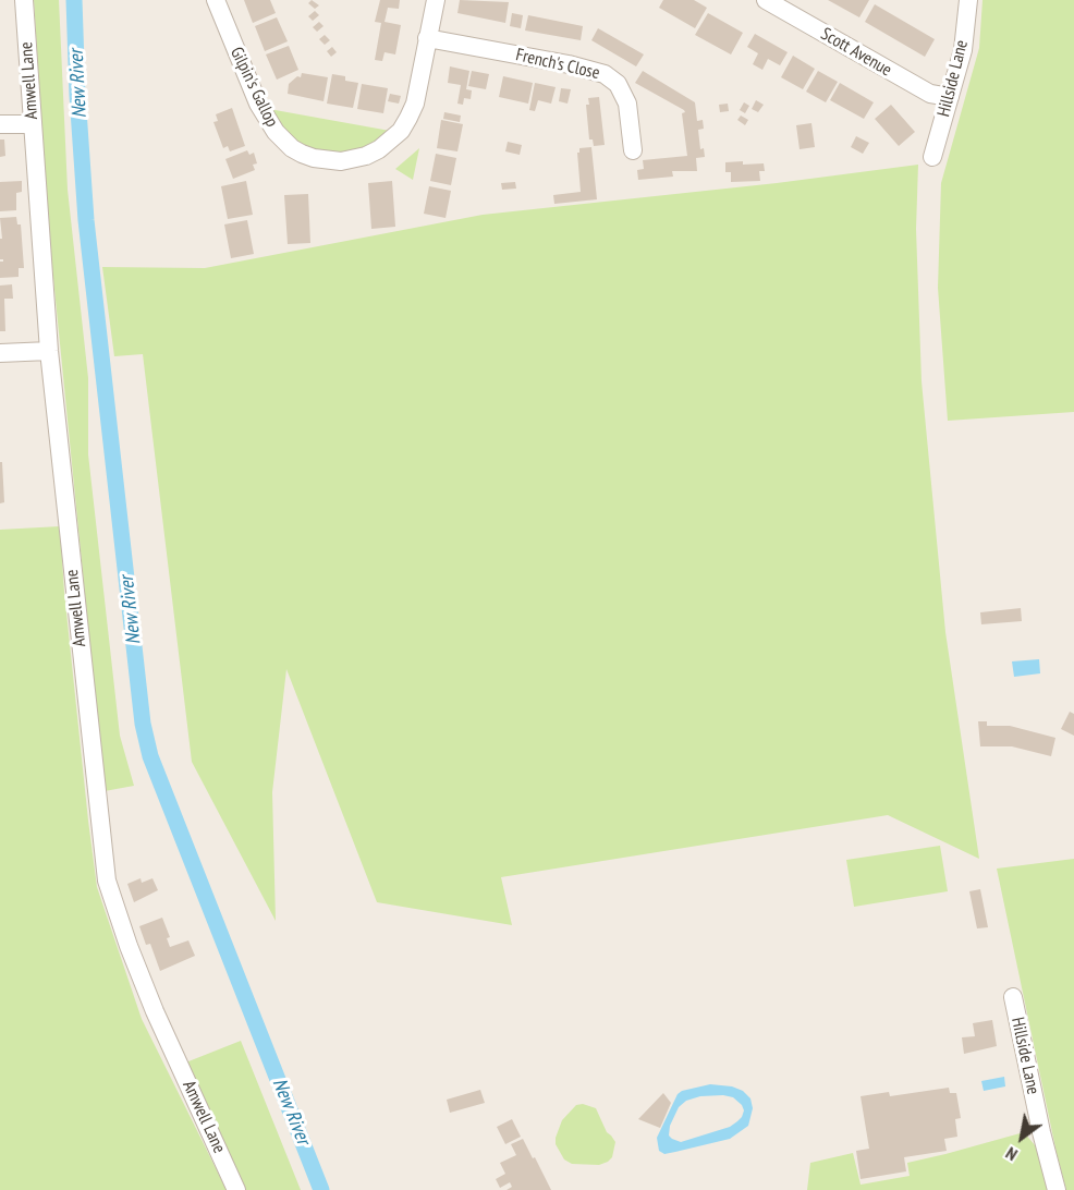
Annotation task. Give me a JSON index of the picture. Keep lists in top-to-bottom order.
{
  "streets": {
    "street": [
      "Scott Avenue",
      "French's Close",
      "Hillside Lane",
      "Amwell Lane",
      "Gilpin's Gallop"
    ]
  },
  "crossings": [
    ["Scott Avenue", "Hillside Lane"],
    ["French's Close", "Gilpin's Gallop"]
  ],
  "water": ["New River"],
  "north": "bottom left"
}
